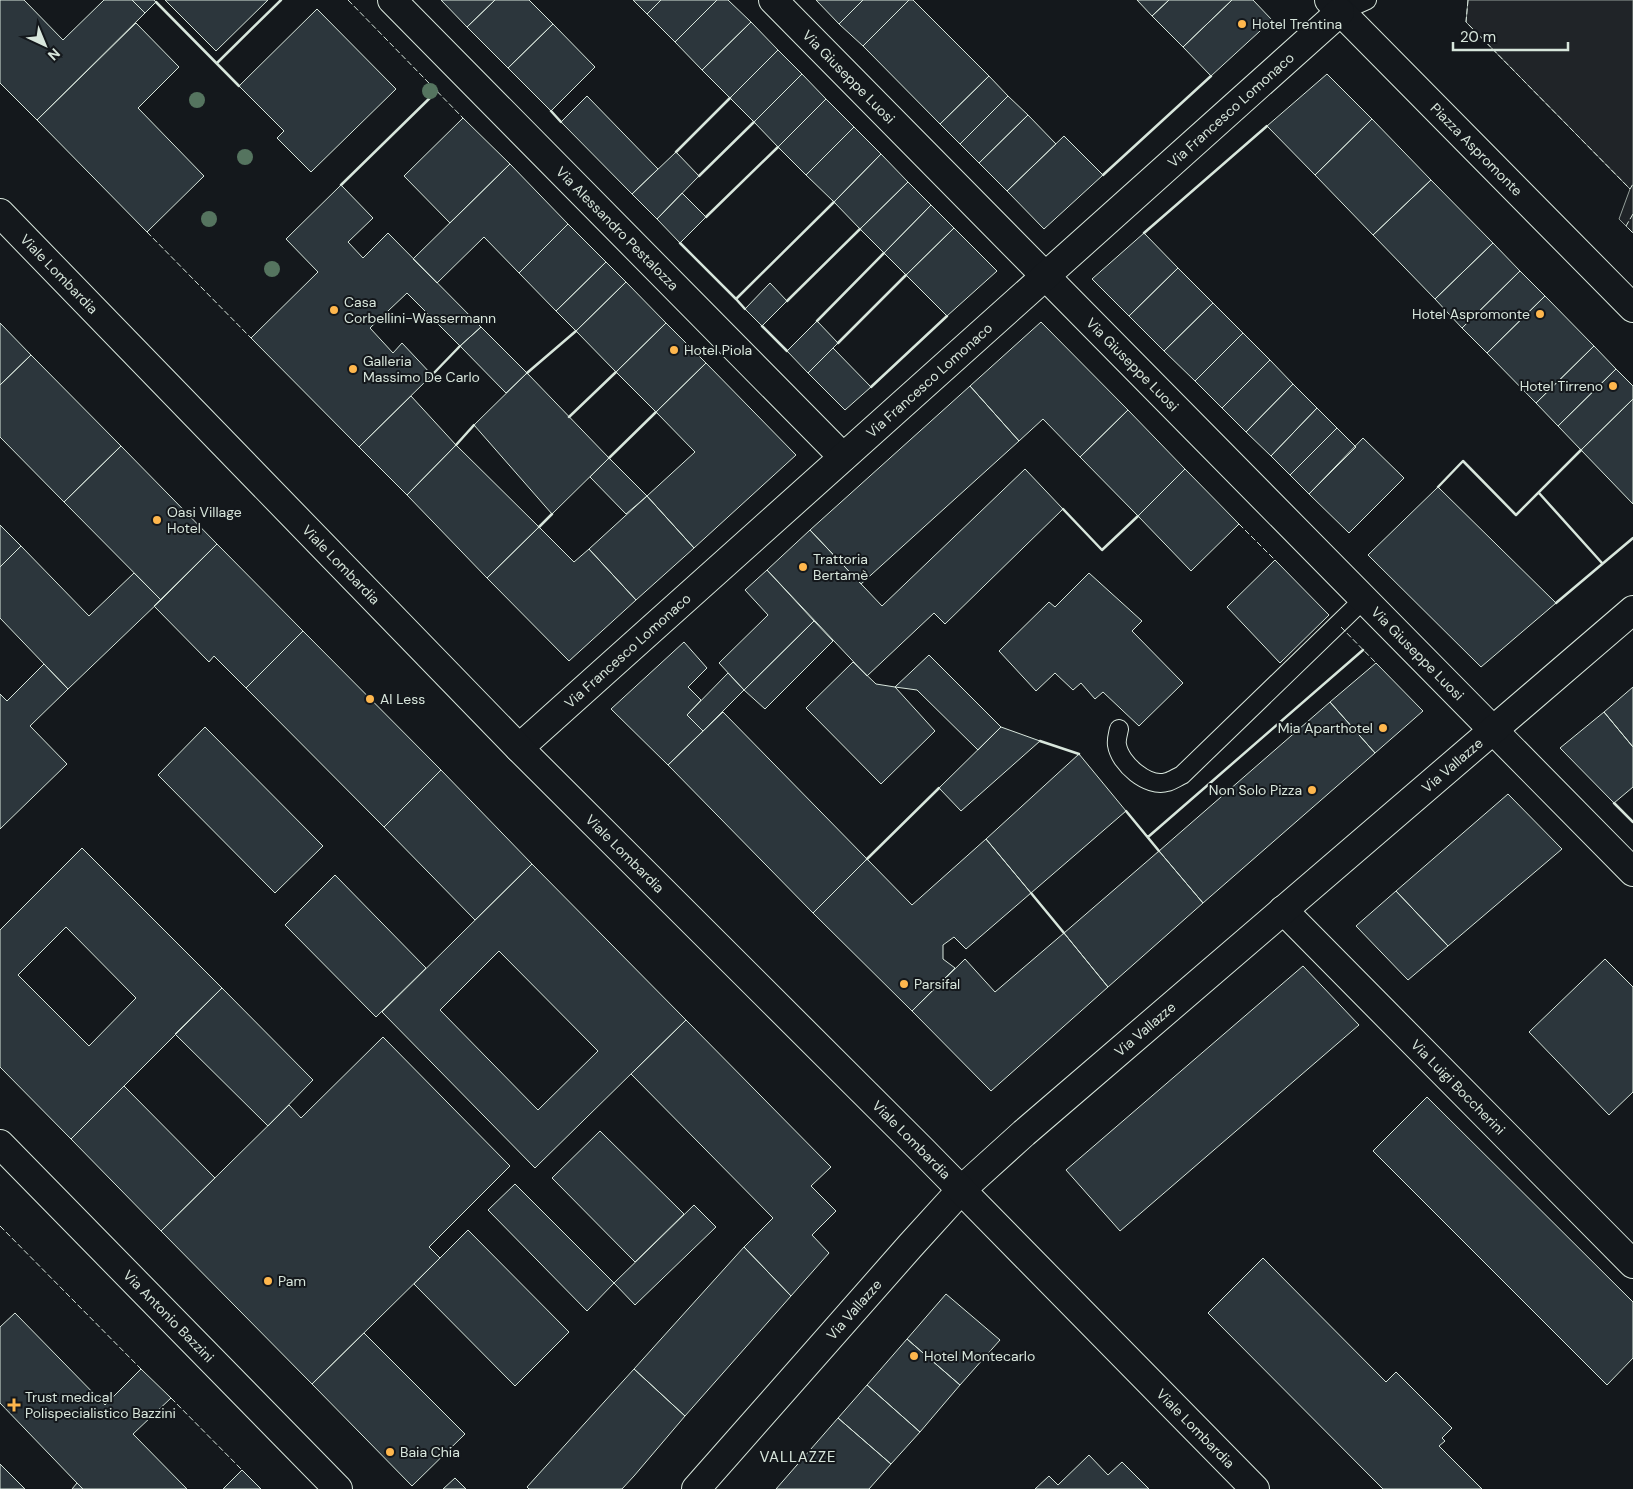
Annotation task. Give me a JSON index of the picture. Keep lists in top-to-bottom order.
{
  "streets": {
    "street": [
      "Via Giuseppe Luosi",
      "Via Francesco Lomonaco",
      "Piazza Aspromonte",
      "Via Alessandro Pestalozza",
      "Viale Lombardia",
      "Via Vallazze",
      "Via Luigi Boccherini",
      "Via Antonio Bazzini"
    ]
  },
  "crossings": [
    ["Via Giuseppe Luosi", "Via Francesco Lomonaco"],
    ["Via Giuseppe Luosi", "Via Vallazze"],
    ["Via Francesco Lomonaco", "Piazza Aspromonte"],
    ["Via Francesco Lomonaco", "Via Alessandro Pestalozza"],
    ["Via Francesco Lomonaco", "Viale Lombardia"],
    ["Viale Lombardia", "Via Vallazze"],
    ["Via Vallazze", "Via Luigi Boccherini"]
  ],
  "districts": ["VALLAZZE"],
  "places": {
    "other": [
      "Hotel Trentina",
      "Casa Corbellini-Wassermann",
      "Hotel Aspromonte",
      "Hotel Piola",
      "Galleria Massimo De Carlo",
      "Hotel Tirreno",
      "Oasi Village Hotel",
      "Trattoria Bertamè",
      "Al Less",
      "Mia Aparthotel",
      "Non Solo Pizza",
      "Parsifal",
      "Pam",
      "Hotel Montecarlo",
      "Baia Chia"
    ],
    "health": ["Trust medical Polispecialistico Bazzini"]
  },
  "scale_bar": "20 m",
  "north": "bottom right"
}
